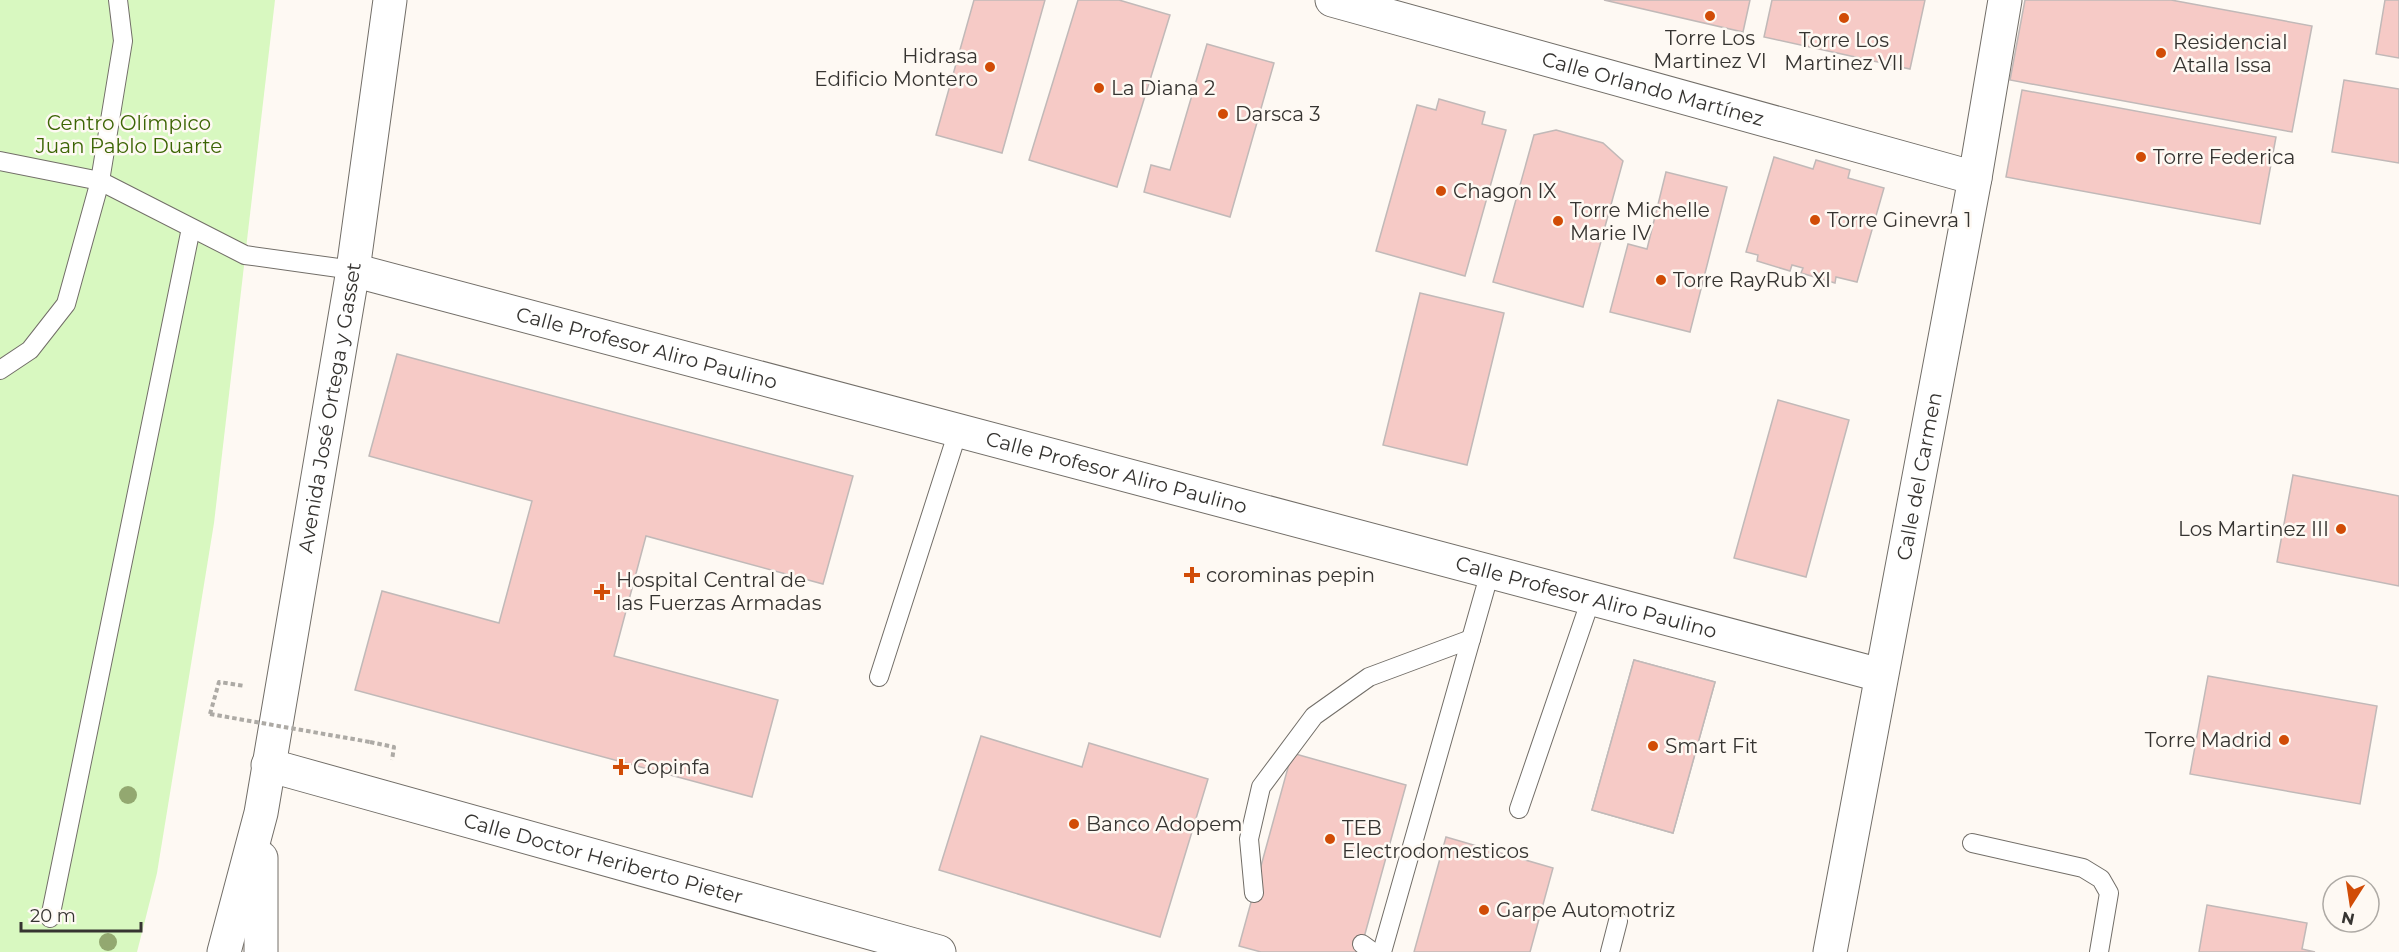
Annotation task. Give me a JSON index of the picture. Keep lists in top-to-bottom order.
{
  "streets": {
    "street": [
      "Calle Orlando Martínez",
      "Calle Profesor Aliro Paulino",
      "Avenida José Ortega y Gasset",
      "Calle del Carmen",
      "Calle Doctor Heriberto Pieter"
    ]
  },
  "crossings": [
    ["Calle Orlando Martínez", "Calle del Carmen"],
    ["Calle Profesor Aliro Paulino", "Avenida José Ortega y Gasset"],
    ["Calle Profesor Aliro Paulino", "Calle del Carmen"],
    ["Avenida José Ortega y Gasset", "Calle Doctor Heriberto Pieter"]
  ],
  "parks": ["Centro Olímpico Juan Pablo Duarte"],
  "places": {
    "other": [
      "Torre Los Martinez VI",
      "Torre Los Martinez VII",
      "Residencial Atalla Issa",
      "Hidrasa Edificio Montero",
      "La Diana 2",
      "Darsca 3",
      "Torre Federica",
      "Chagon IX",
      "Torre Ginevra 1",
      "Torre Michelle Marie IV",
      "Torre RayRub XI",
      "Los Martinez III",
      "Torre Madrid",
      "Smart Fit",
      "Banco Adopem",
      "TEB Electrodomesticos",
      "Garpe Automotriz"
    ],
    "health": ["corominas pepin", "Hospital Central de las Fuerzas Armadas", "Copinfa"]
  },
  "scale_bar": "20 m",
  "north": "bottom"
}
